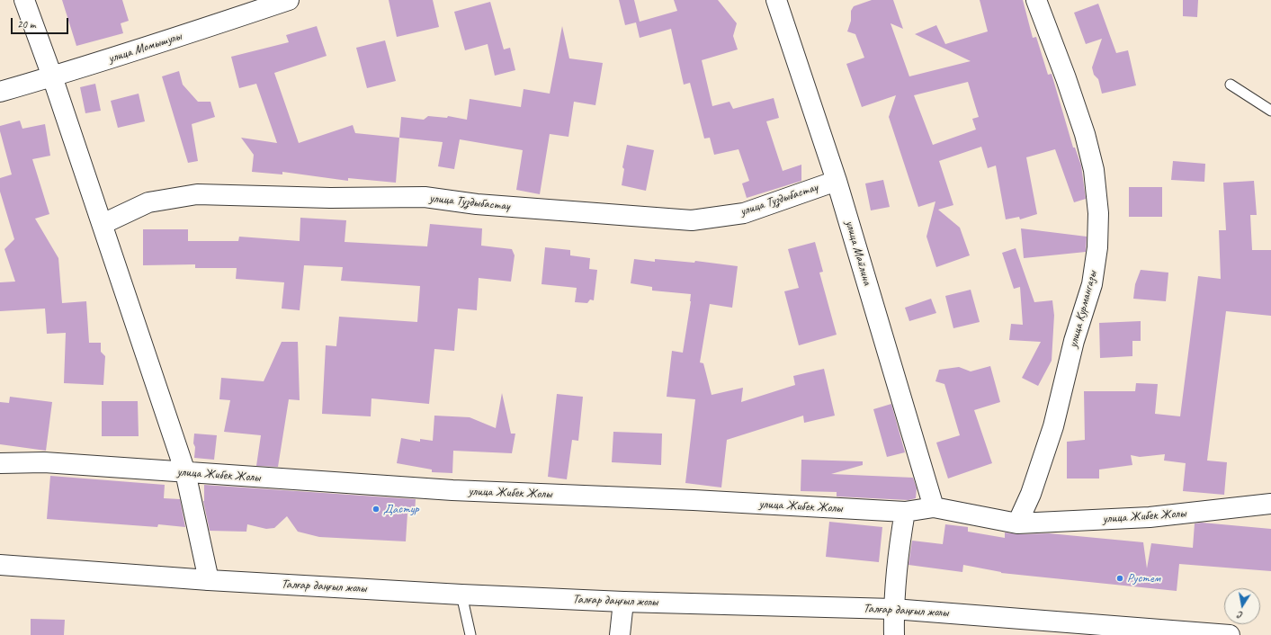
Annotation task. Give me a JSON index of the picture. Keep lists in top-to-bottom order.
{
  "streets": {
    "street": [
      "улица Момышулы",
      "улица Туздыбастау",
      "улица Майлина",
      "улица Курмангазы",
      "улица Жибек Жолы",
      "Талғар даңғыл жолы"
    ]
  },
  "crossings": [
    ["улица Туздыбастау", "улица Майлина"],
    ["улица Майлина", "улица Жибек Жолы"],
    ["улица Курмангазы", "улица Жибек Жолы"]
  ],
  "places": ["Дастур", "Рустем"],
  "scale_bar": "20 m",
  "north": "bottom"
}
